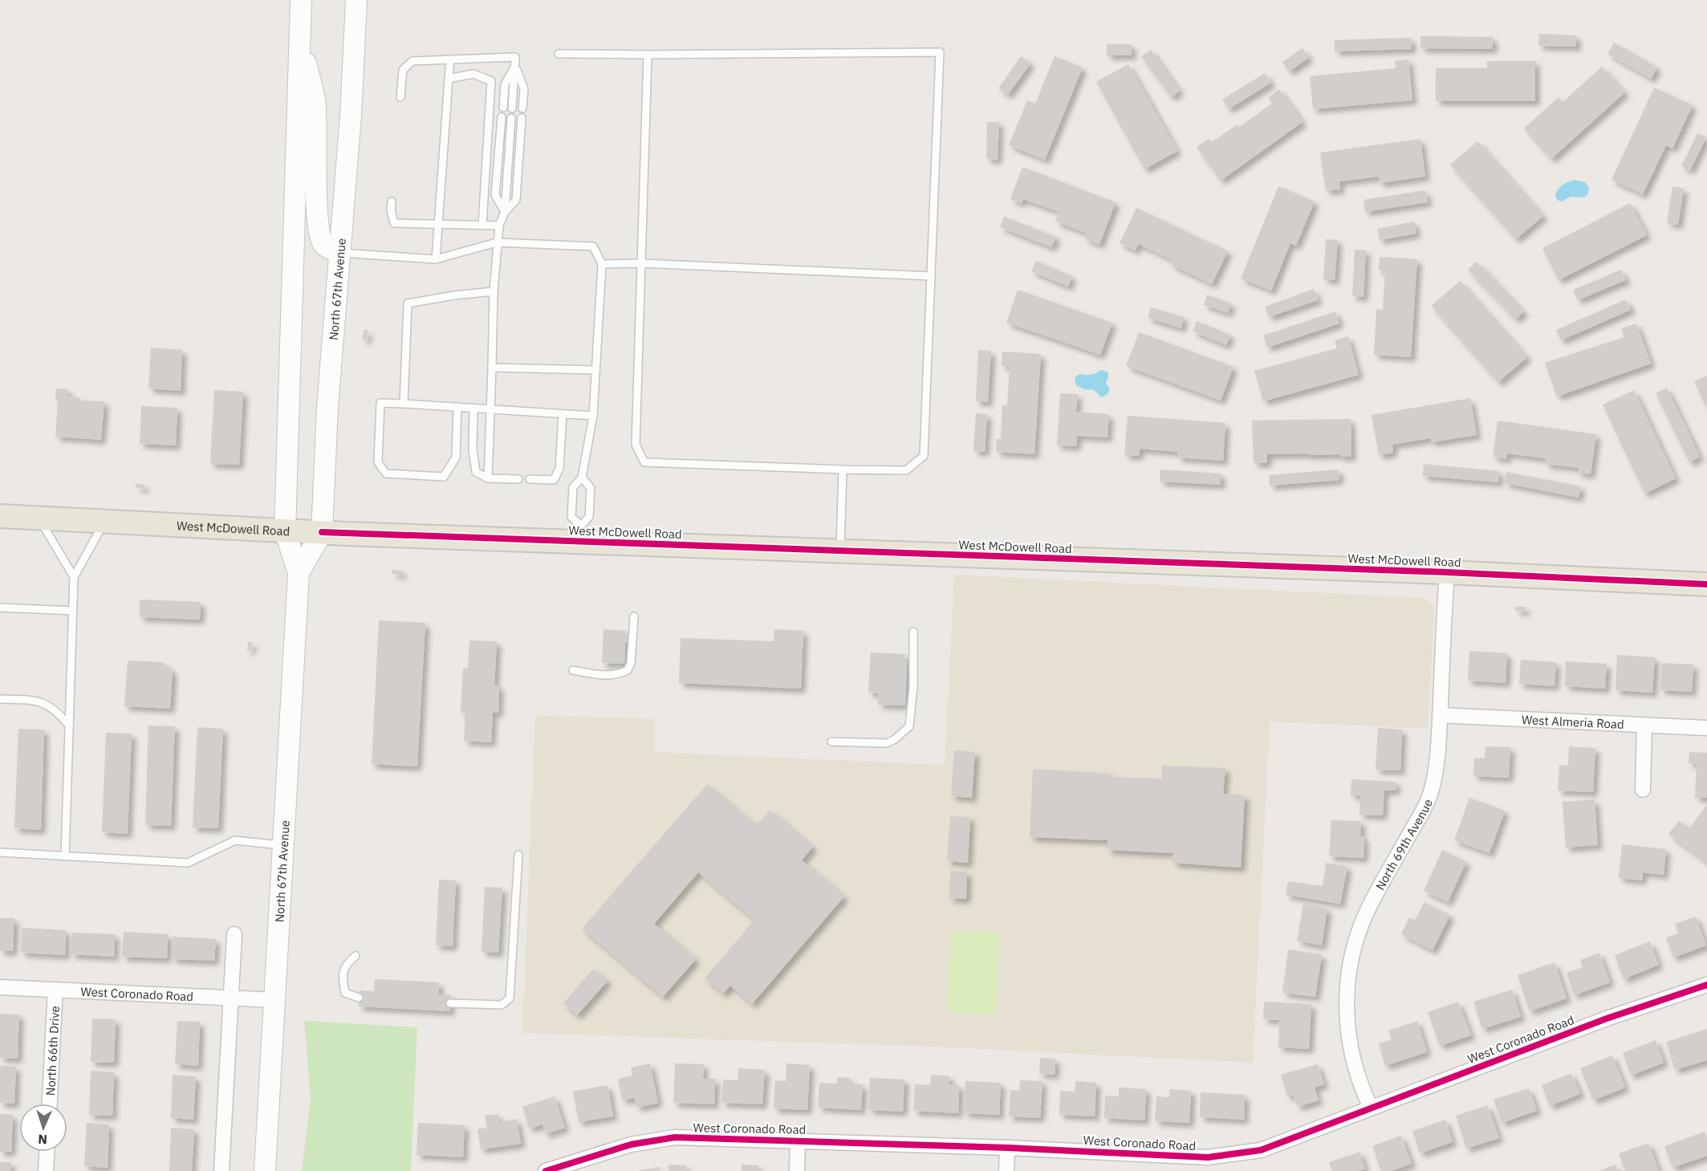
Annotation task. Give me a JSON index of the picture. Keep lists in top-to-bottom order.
{
  "streets": {
    "main road": ["North 67th Avenue", "West McDowell Road"],
    "street": [
      "West Almeria Road",
      "North 69th Avenue",
      "West Coronado Road",
      "North 66th Drive"
    ]
  },
  "crossings": [
    ["North 67th Avenue", "West McDowell Road"],
    ["North 67th Avenue", "West Coronado Road"],
    ["West McDowell Road", "North 69th Avenue"],
    ["West Almeria Road", "North 69th Avenue"],
    ["North 69th Avenue", "West Coronado Road"],
    ["West Coronado Road", "North 66th Drive"]
  ],
  "north": "bottom"
}
